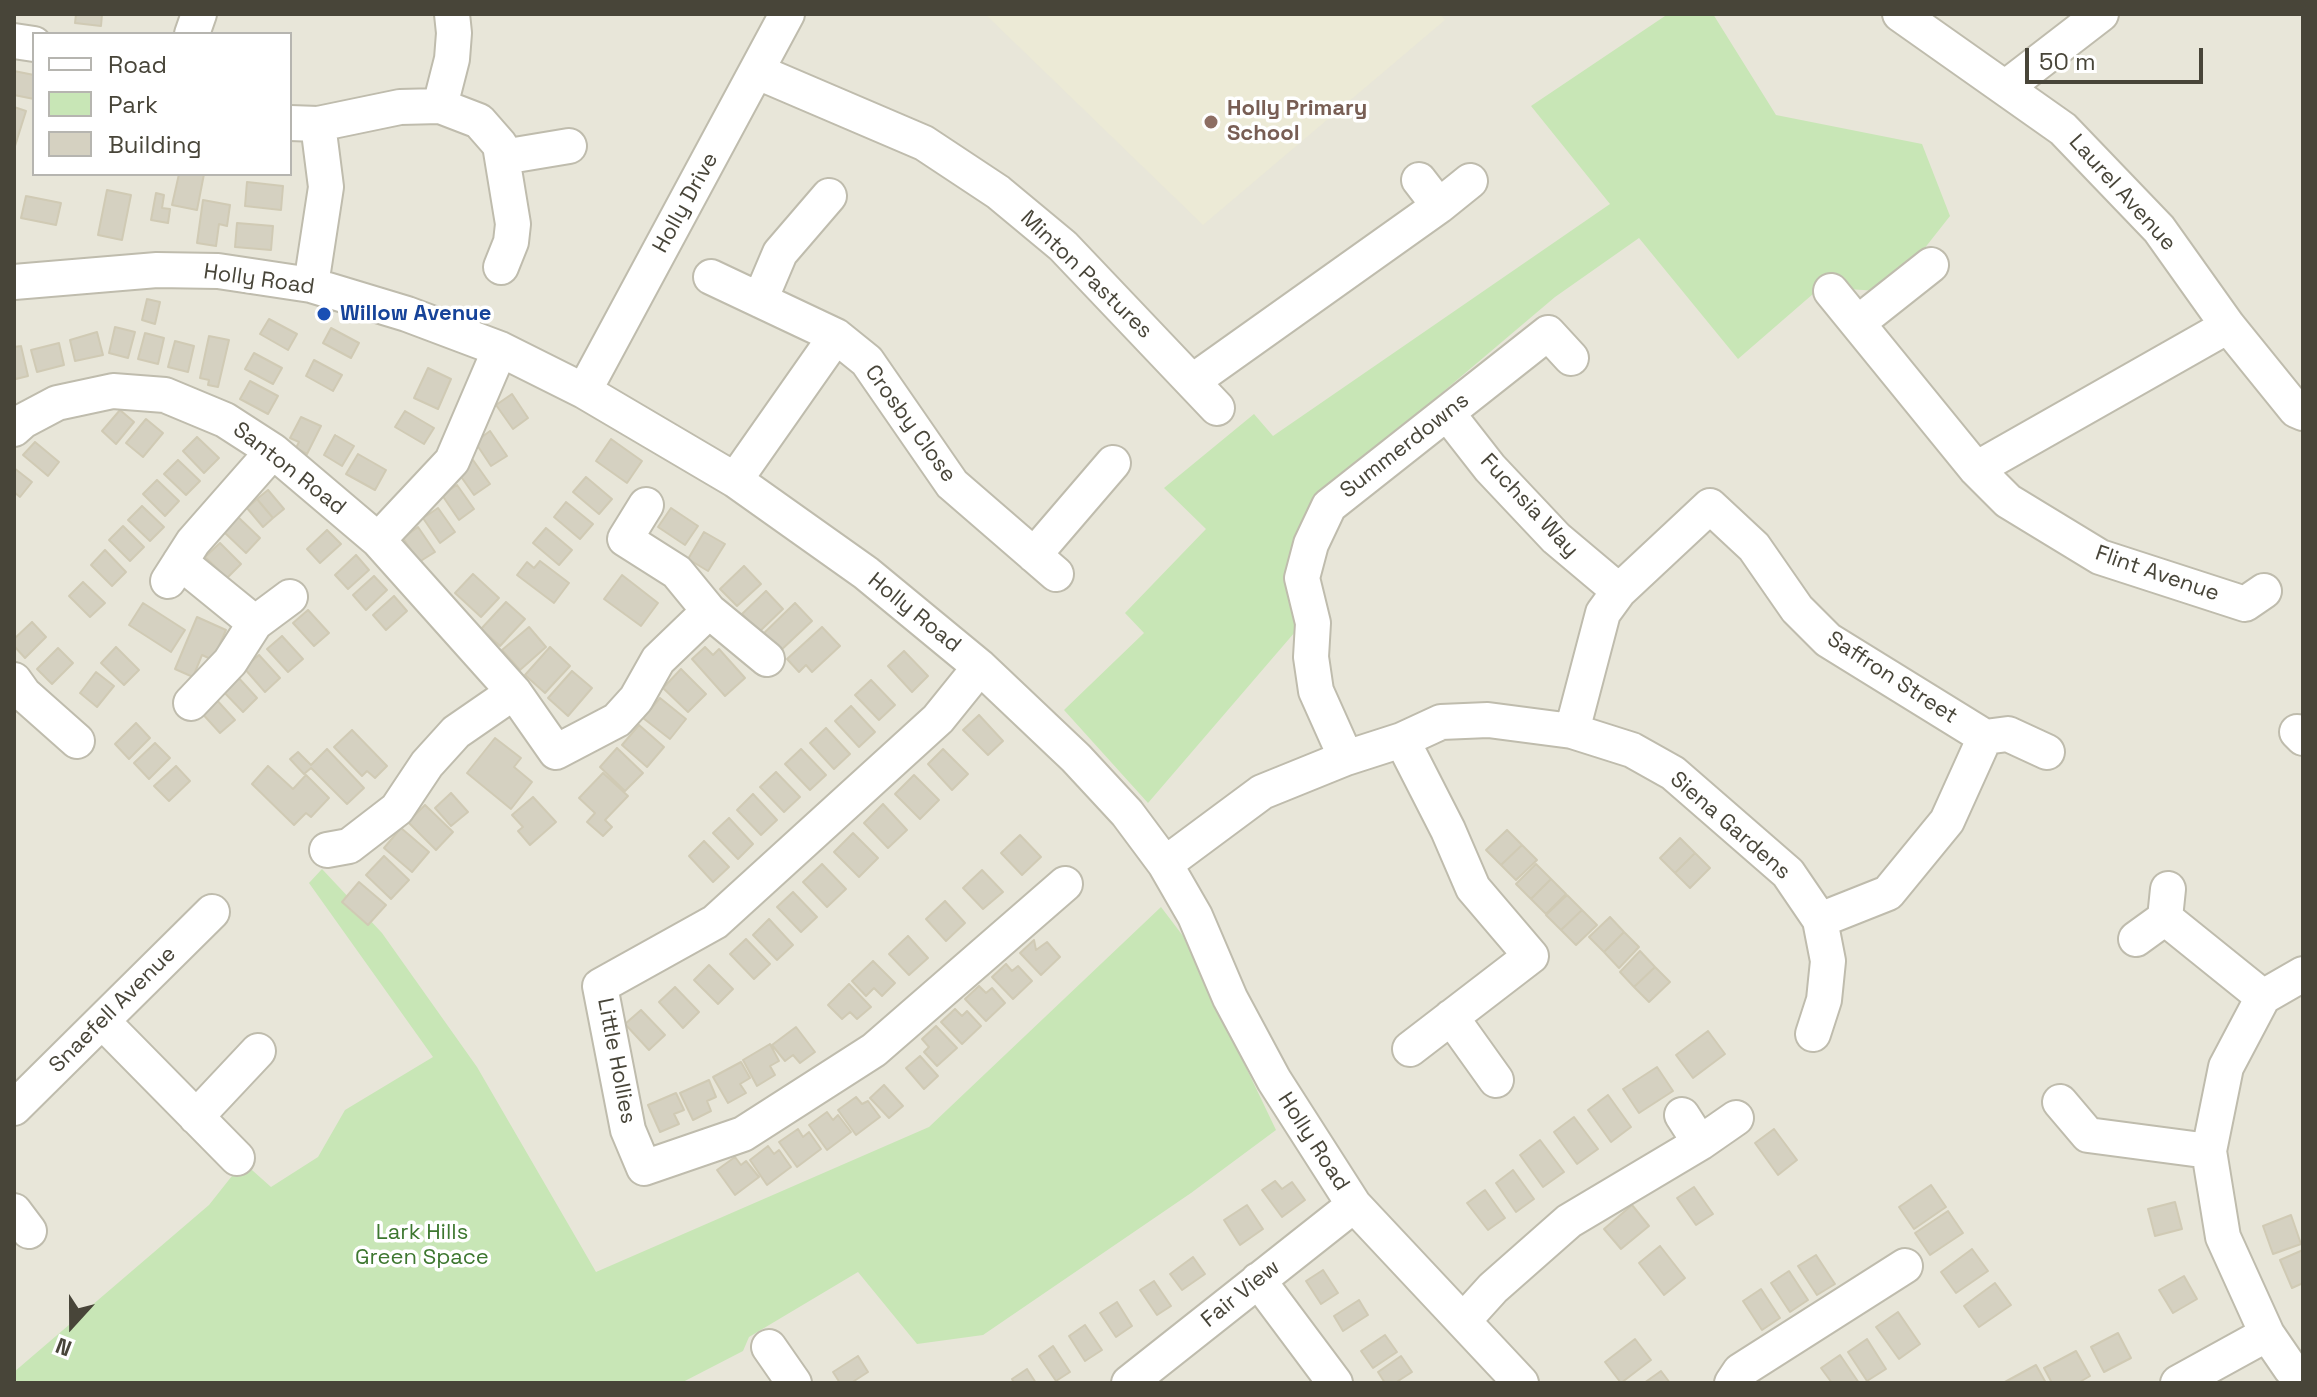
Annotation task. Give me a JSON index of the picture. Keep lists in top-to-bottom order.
{
  "streets": {
    "street": [
      "Laurel Avenue",
      "Holly Drive",
      "Minton Pastures",
      "Holly Road",
      "Crosby Close",
      "Summerdowns",
      "Santon Road",
      "Fuchsia Way",
      "Flint Avenue",
      "Saffron Street",
      "Siena Gardens",
      "Snaefell Avenue",
      "Little Hollies",
      "Fair View"
    ]
  },
  "crossings": [
    ["Holly Drive", "Minton Pastures"],
    ["Holly Drive", "Holly Road"],
    ["Holly Road", "Siena Gardens"],
    ["Holly Road", "Little Hollies"],
    ["Holly Road", "Fair View"],
    ["Summerdowns", "Fuchsia Way"],
    ["Summerdowns", "Siena Gardens"],
    ["Fuchsia Way", "Saffron Street"]
  ],
  "parks": ["Lark Hills Green Space"],
  "places": ["Holly Primary School", "Willow Avenue"],
  "legend": ["Road", "Park", "Building"],
  "scale_bar": "50 m",
  "north": "bottom"
}
